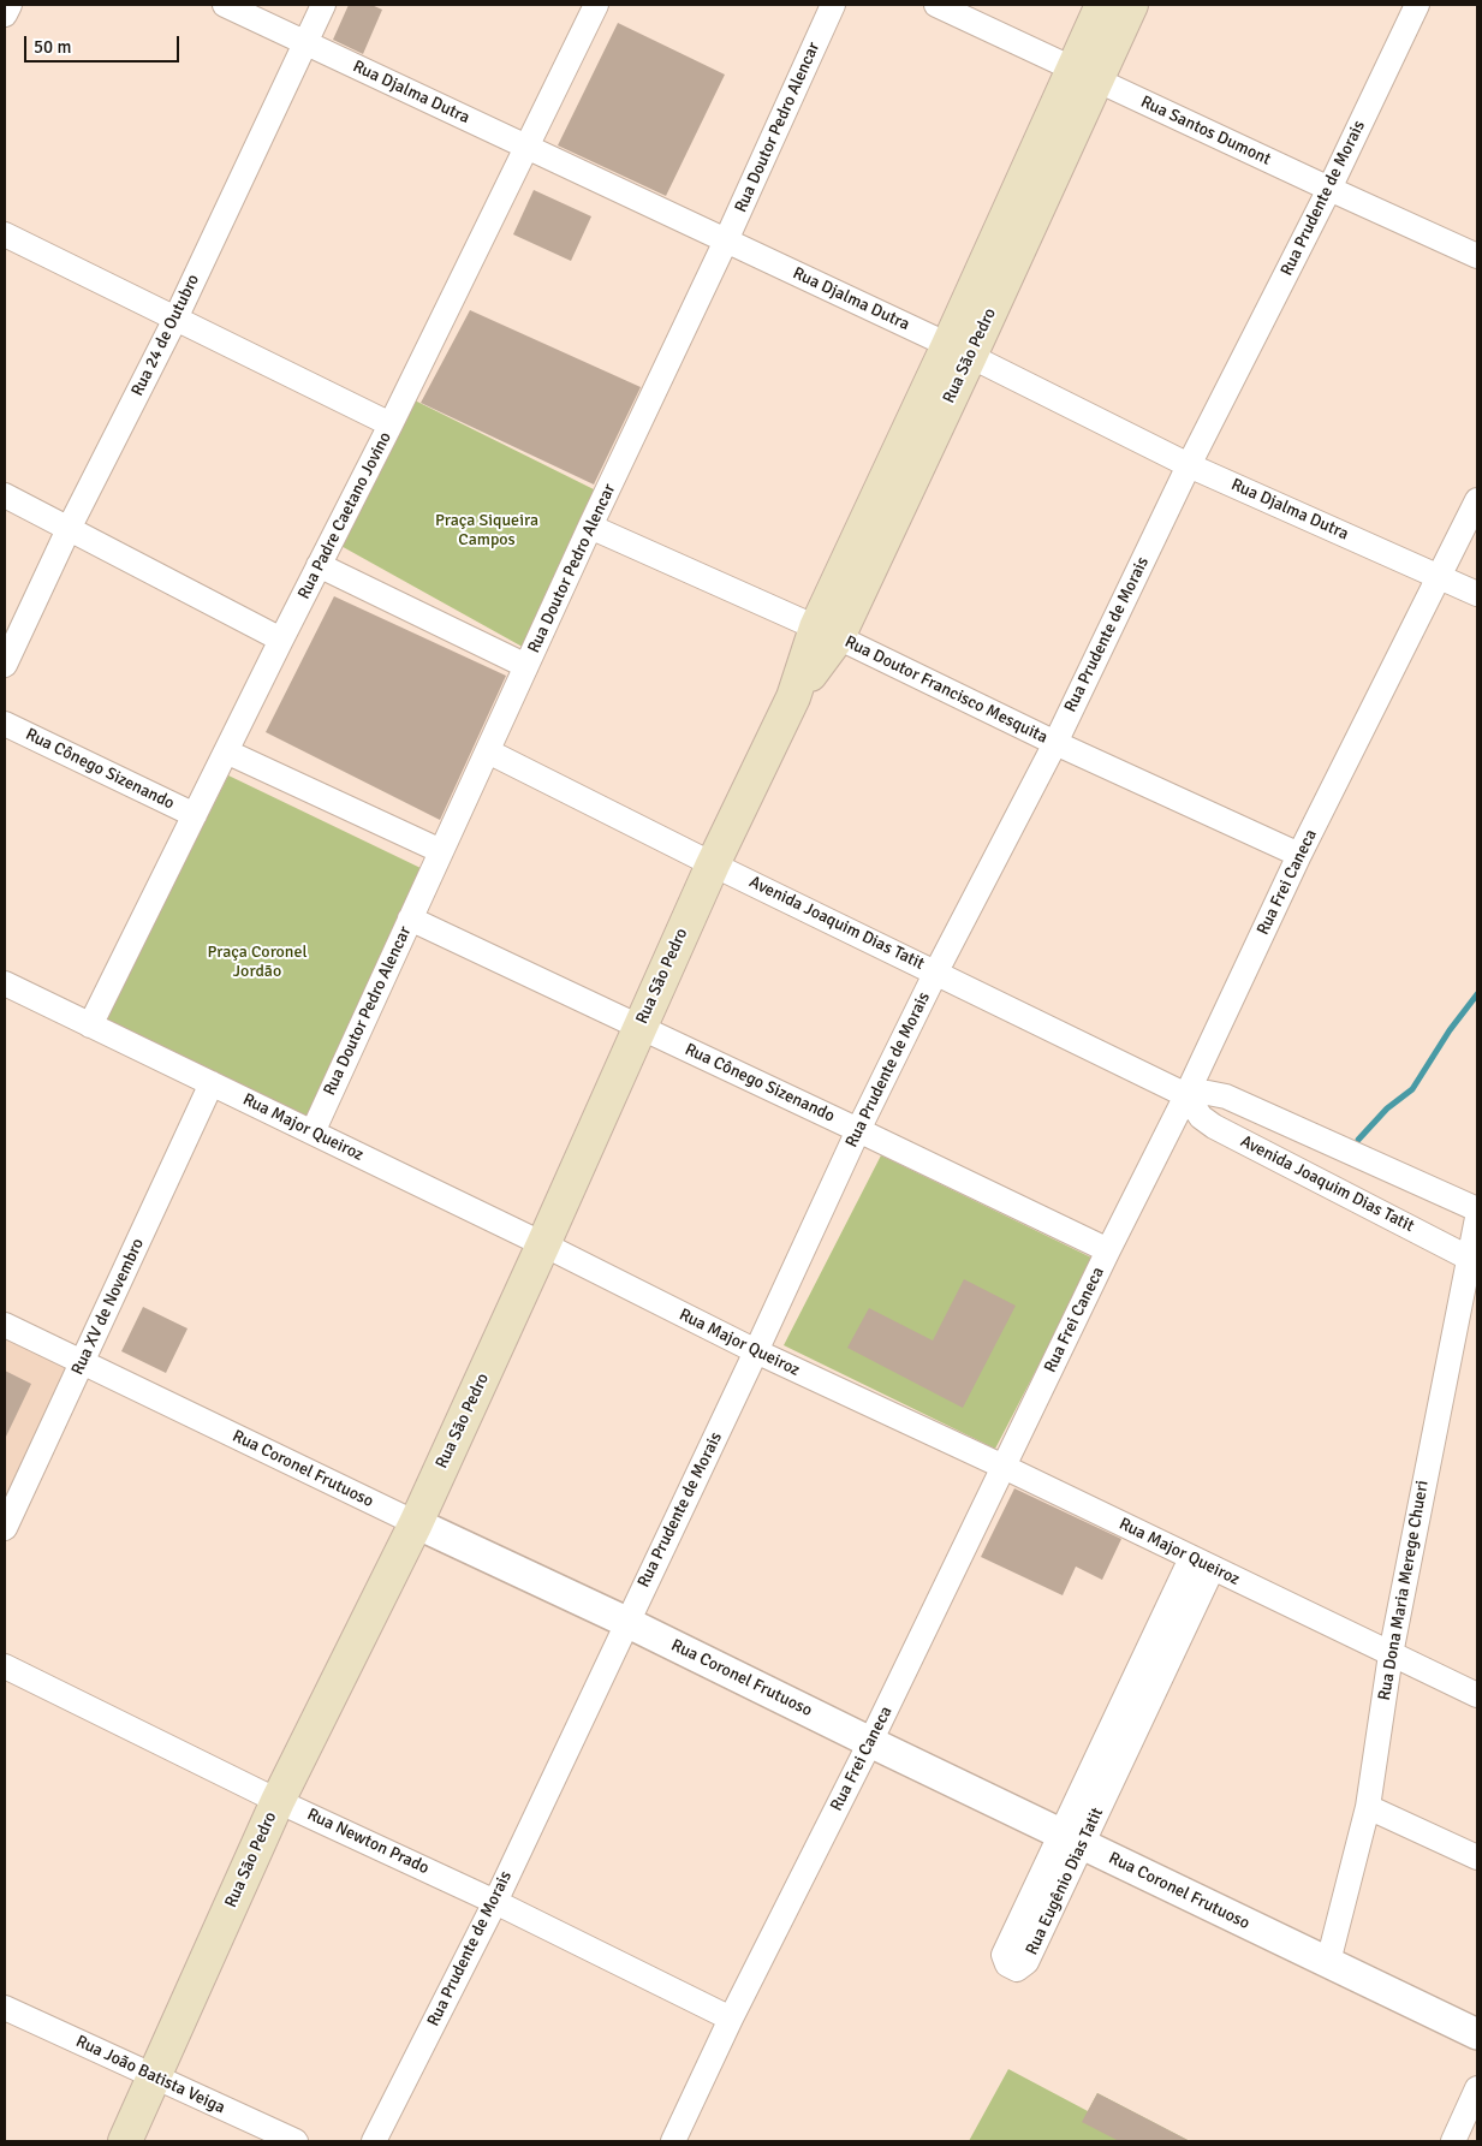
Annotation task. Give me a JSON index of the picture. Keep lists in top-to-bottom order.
{
  "streets": {
    "main road": ["Rua São Pedro"],
    "street": [
      "Rua Djalma Dutra",
      "Rua Doutor Pedro Alencar",
      "Rua Santos Dumont",
      "Rua Prudente de Morais",
      "Rua 24 de Outubro",
      "Rua Padre Caetano Jovino",
      "Rua Doutor Francisco Mesquita",
      "Rua Cônego Sizenando",
      "Rua Frei Caneca",
      "Avenida Joaquim Dias Tatit",
      "Rua Major Queiroz",
      "Rua XV de Novembro",
      "Rua Coronel Frutuoso",
      "Rua Dona Maria Merege Chueri",
      "Rua Newton Prado",
      "Rua Eugênio Dias Tatit",
      "Rua João Batista Veiga"
    ]
  },
  "crossings": [
    ["Rua Djalma Dutra", "Rua Doutor Pedro Alencar"],
    ["Rua Djalma Dutra", "Rua Prudente de Morais"],
    ["Rua Djalma Dutra", "Rua 24 de Outubro"],
    ["Rua Djalma Dutra", "Rua São Pedro"],
    ["Rua Djalma Dutra", "Rua Padre Caetano Jovino"],
    ["Rua Djalma Dutra", "Rua Frei Caneca"],
    ["Rua Doutor Pedro Alencar", "Rua Doutor Francisco Mesquita"],
    ["Rua Doutor Pedro Alencar", "Rua Cônego Sizenando"],
    ["Rua Doutor Pedro Alencar", "Avenida Joaquim Dias Tatit"],
    ["Rua Doutor Pedro Alencar", "Rua Major Queiroz"],
    ["Rua Santos Dumont", "Rua Prudente de Morais"],
    ["Rua Santos Dumont", "Rua São Pedro"],
    ["Rua Prudente de Morais", "Rua Doutor Francisco Mesquita"],
    ["Rua Prudente de Morais", "Rua Cônego Sizenando"],
    ["Rua Prudente de Morais", "Avenida Joaquim Dias Tatit"],
    ["Rua Prudente de Morais", "Rua Major Queiroz"],
    ["Rua Prudente de Morais", "Rua Coronel Frutuoso"],
    ["Rua Prudente de Morais", "Rua Newton Prado"],
    ["Rua São Pedro", "Rua Doutor Francisco Mesquita"],
    ["Rua São Pedro", "Rua Cônego Sizenando"],
    ["Rua São Pedro", "Avenida Joaquim Dias Tatit"],
    ["Rua São Pedro", "Rua Major Queiroz"],
    ["Rua São Pedro", "Rua Coronel Frutuoso"],
    ["Rua São Pedro", "Rua Newton Prado"],
    ["Rua São Pedro", "Rua João Batista Veiga"],
    ["Rua Padre Caetano Jovino", "Rua Cônego Sizenando"],
    ["Rua Padre Caetano Jovino", "Rua Major Queiroz"],
    ["Rua Doutor Francisco Mesquita", "Rua Frei Caneca"],
    ["Rua Cônego Sizenando", "Rua Frei Caneca"],
    ["Rua Frei Caneca", "Avenida Joaquim Dias Tatit"],
    ["Rua Frei Caneca", "Rua Major Queiroz"],
    ["Rua Frei Caneca", "Rua Coronel Frutuoso"],
    ["Rua Frei Caneca", "Rua Newton Prado"],
    ["Avenida Joaquim Dias Tatit", "Rua Dona Maria Merege Chueri"],
    ["Rua Major Queiroz", "Rua XV de Novembro"],
    ["Rua Major Queiroz", "Rua Dona Maria Merege Chueri"],
    ["Rua Major Queiroz", "Rua Eugênio Dias Tatit"],
    ["Rua XV de Novembro", "Rua Coronel Frutuoso"],
    ["Rua Coronel Frutuoso", "Rua Dona Maria Merege Chueri"],
    ["Rua Coronel Frutuoso", "Rua Eugênio Dias Tatit"]
  ],
  "parks": ["Praça Siqueira Campos", "Praça Coronel Jordão"],
  "scale_bar": "50 m"
}
